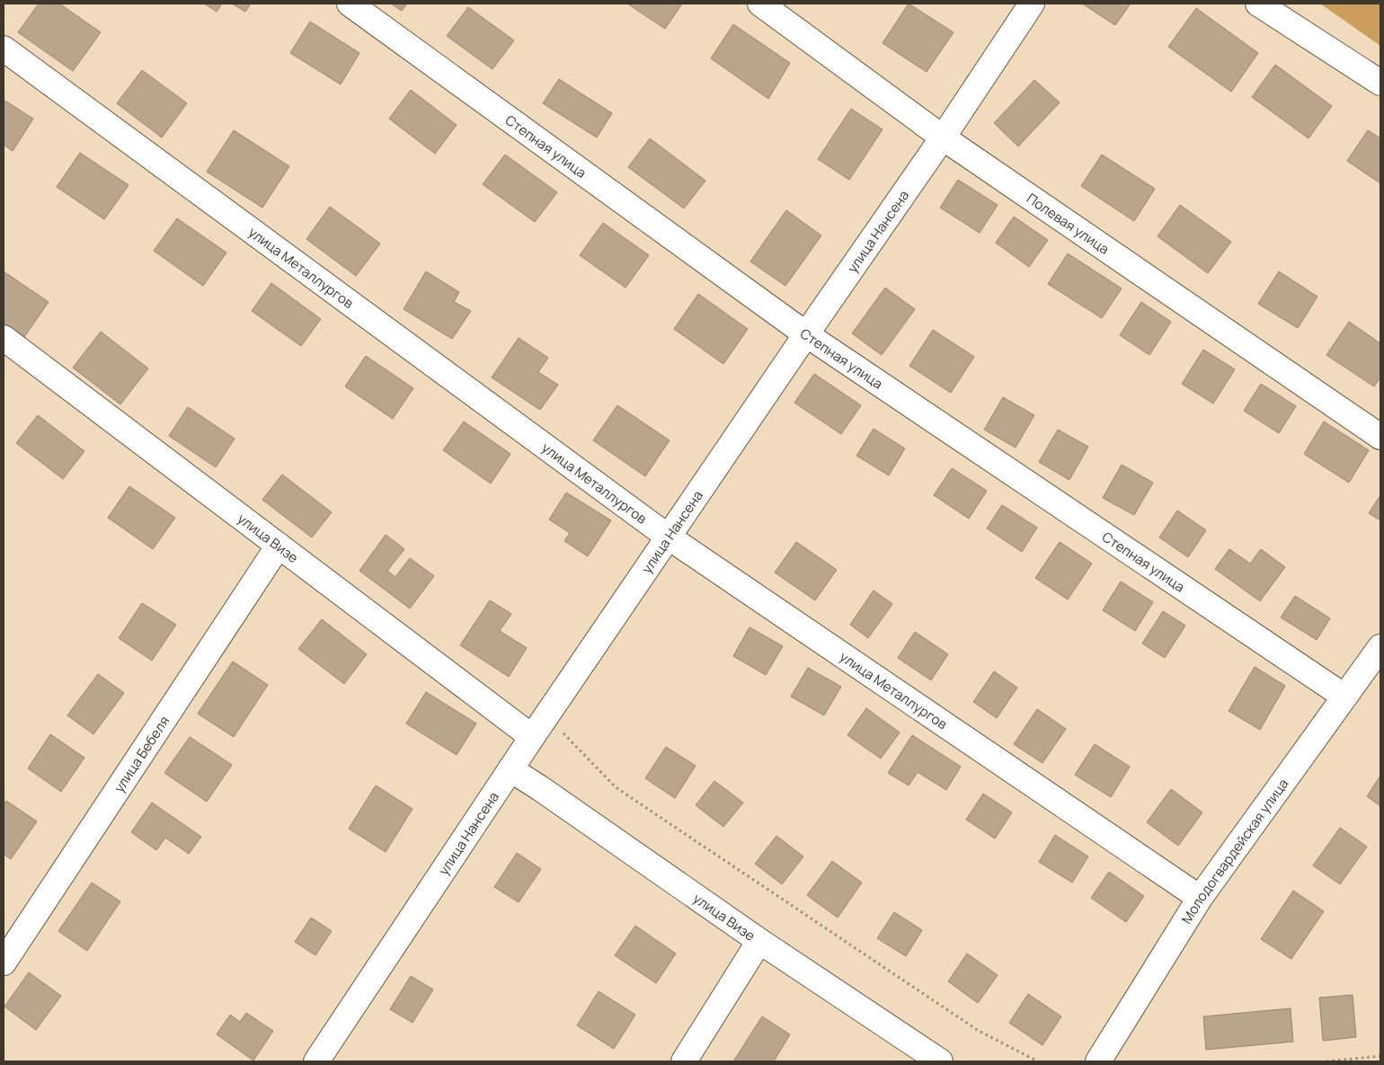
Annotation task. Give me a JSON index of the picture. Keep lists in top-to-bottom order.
{
  "streets": {
    "street": [
      "Степная улица",
      "Полевая улица",
      "улица Нансена",
      "улица Металлургов",
      "улица Визе",
      "улица Бебеля",
      "Молодогвардейская улица"
    ]
  },
  "crossings": [
    ["Степная улица", "улица Нансена"],
    ["Степная улица", "Молодогвардейская улица"],
    ["Полевая улица", "улица Нансена"],
    ["улица Нансена", "улица Металлургов"],
    ["улица Нансена", "улица Визе"],
    ["улица Металлургов", "Молодогвардейская улица"],
    ["улица Визе", "улица Бебеля"]
  ]
}
